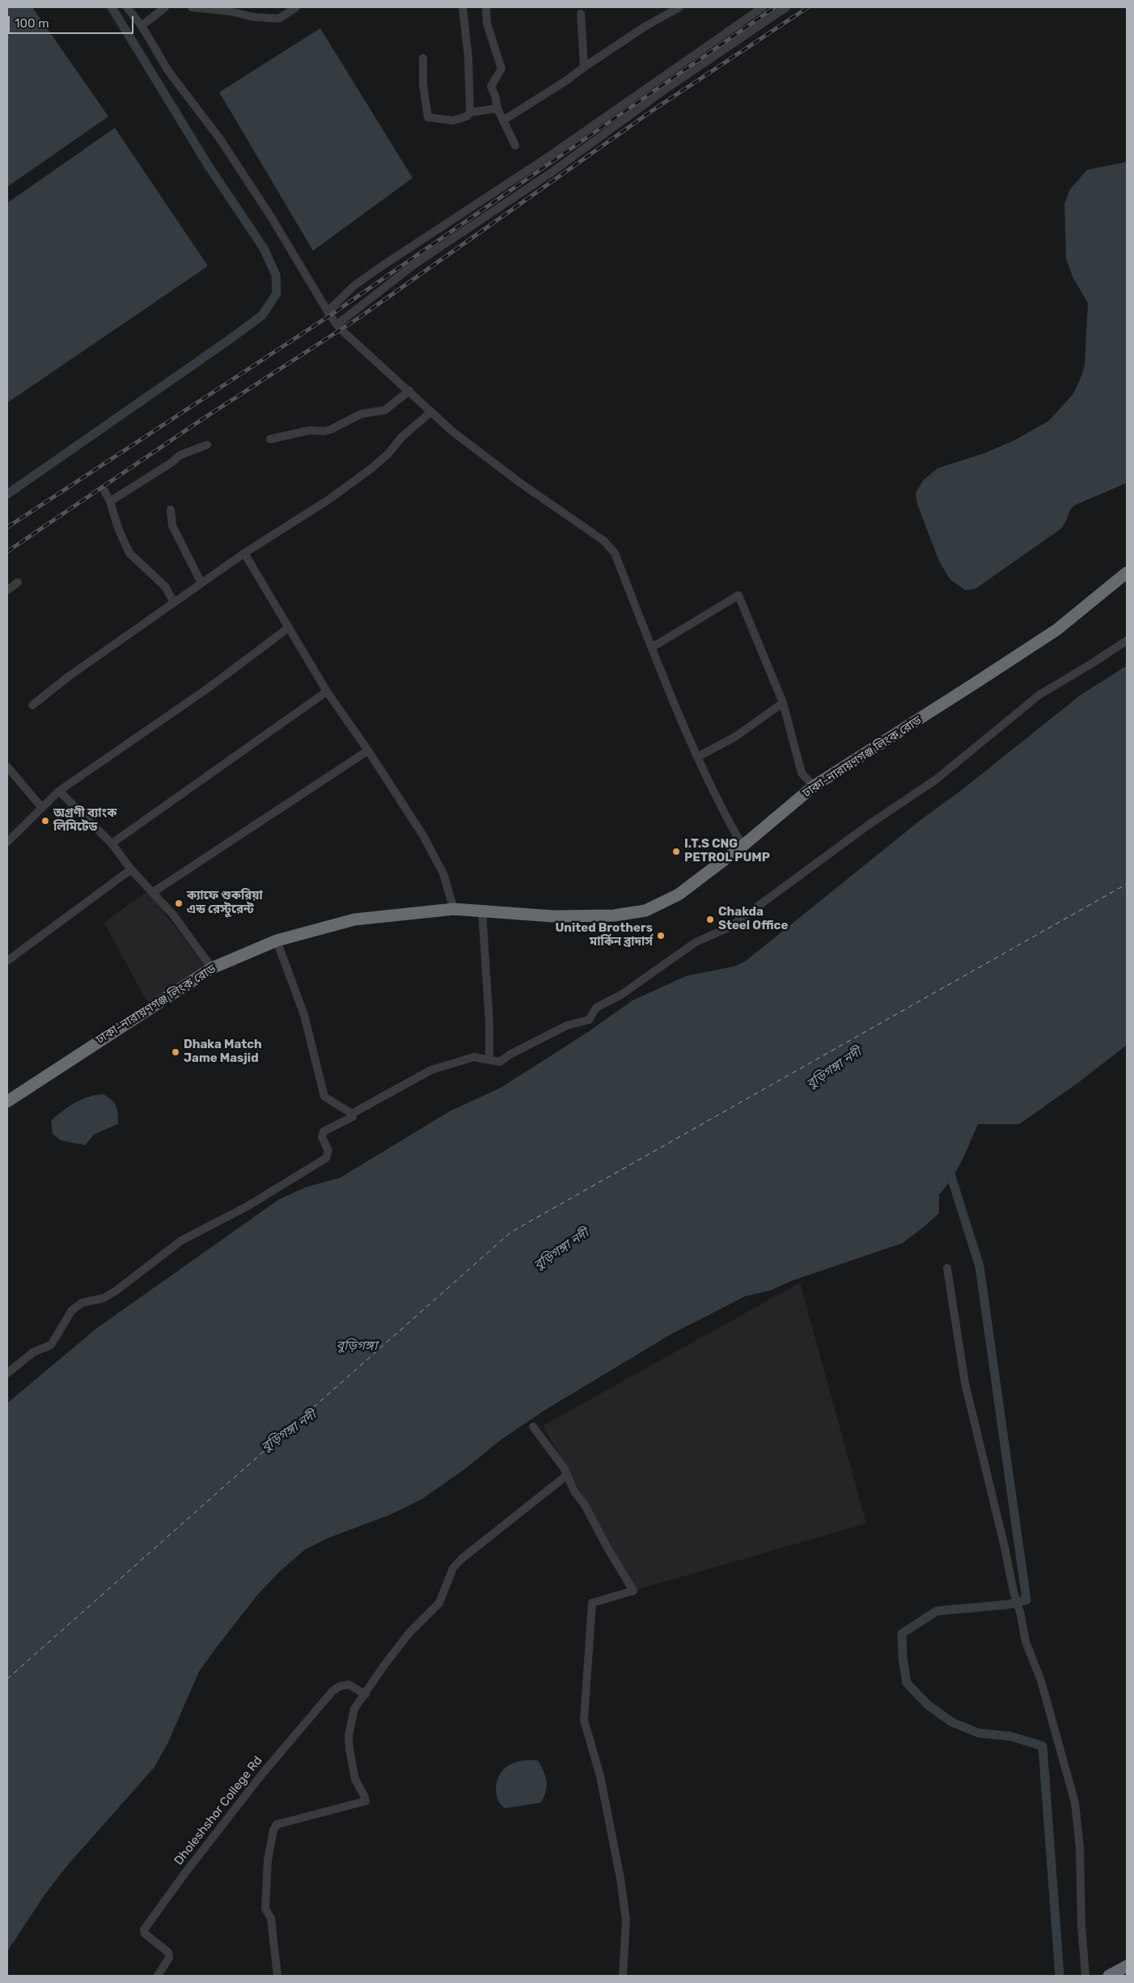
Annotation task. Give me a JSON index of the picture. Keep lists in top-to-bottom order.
{
  "streets": {
    "highway": ["ঢাকা-নারায়ণগঞ্জ লিংক রোড"],
    "street": ["Dholeshshor College Rd"]
  },
  "water": ["বুড়িগঙ্গা নদী", "বুড়িগঙ্গা"],
  "places": [
    "অগ্রণী ব্যাংক লিমিটেড",
    "I.T.S CNG PETROL PUMP",
    "ক্যাফে শুকরিয়া এন্ড রেস্টুরেন্ট",
    "Chakda Steel Office",
    "United Brothers মার্কিন ব্রাদার্স",
    "Dhaka Match Jame Masjid"
  ],
  "scale_bar": "100 m"
}
